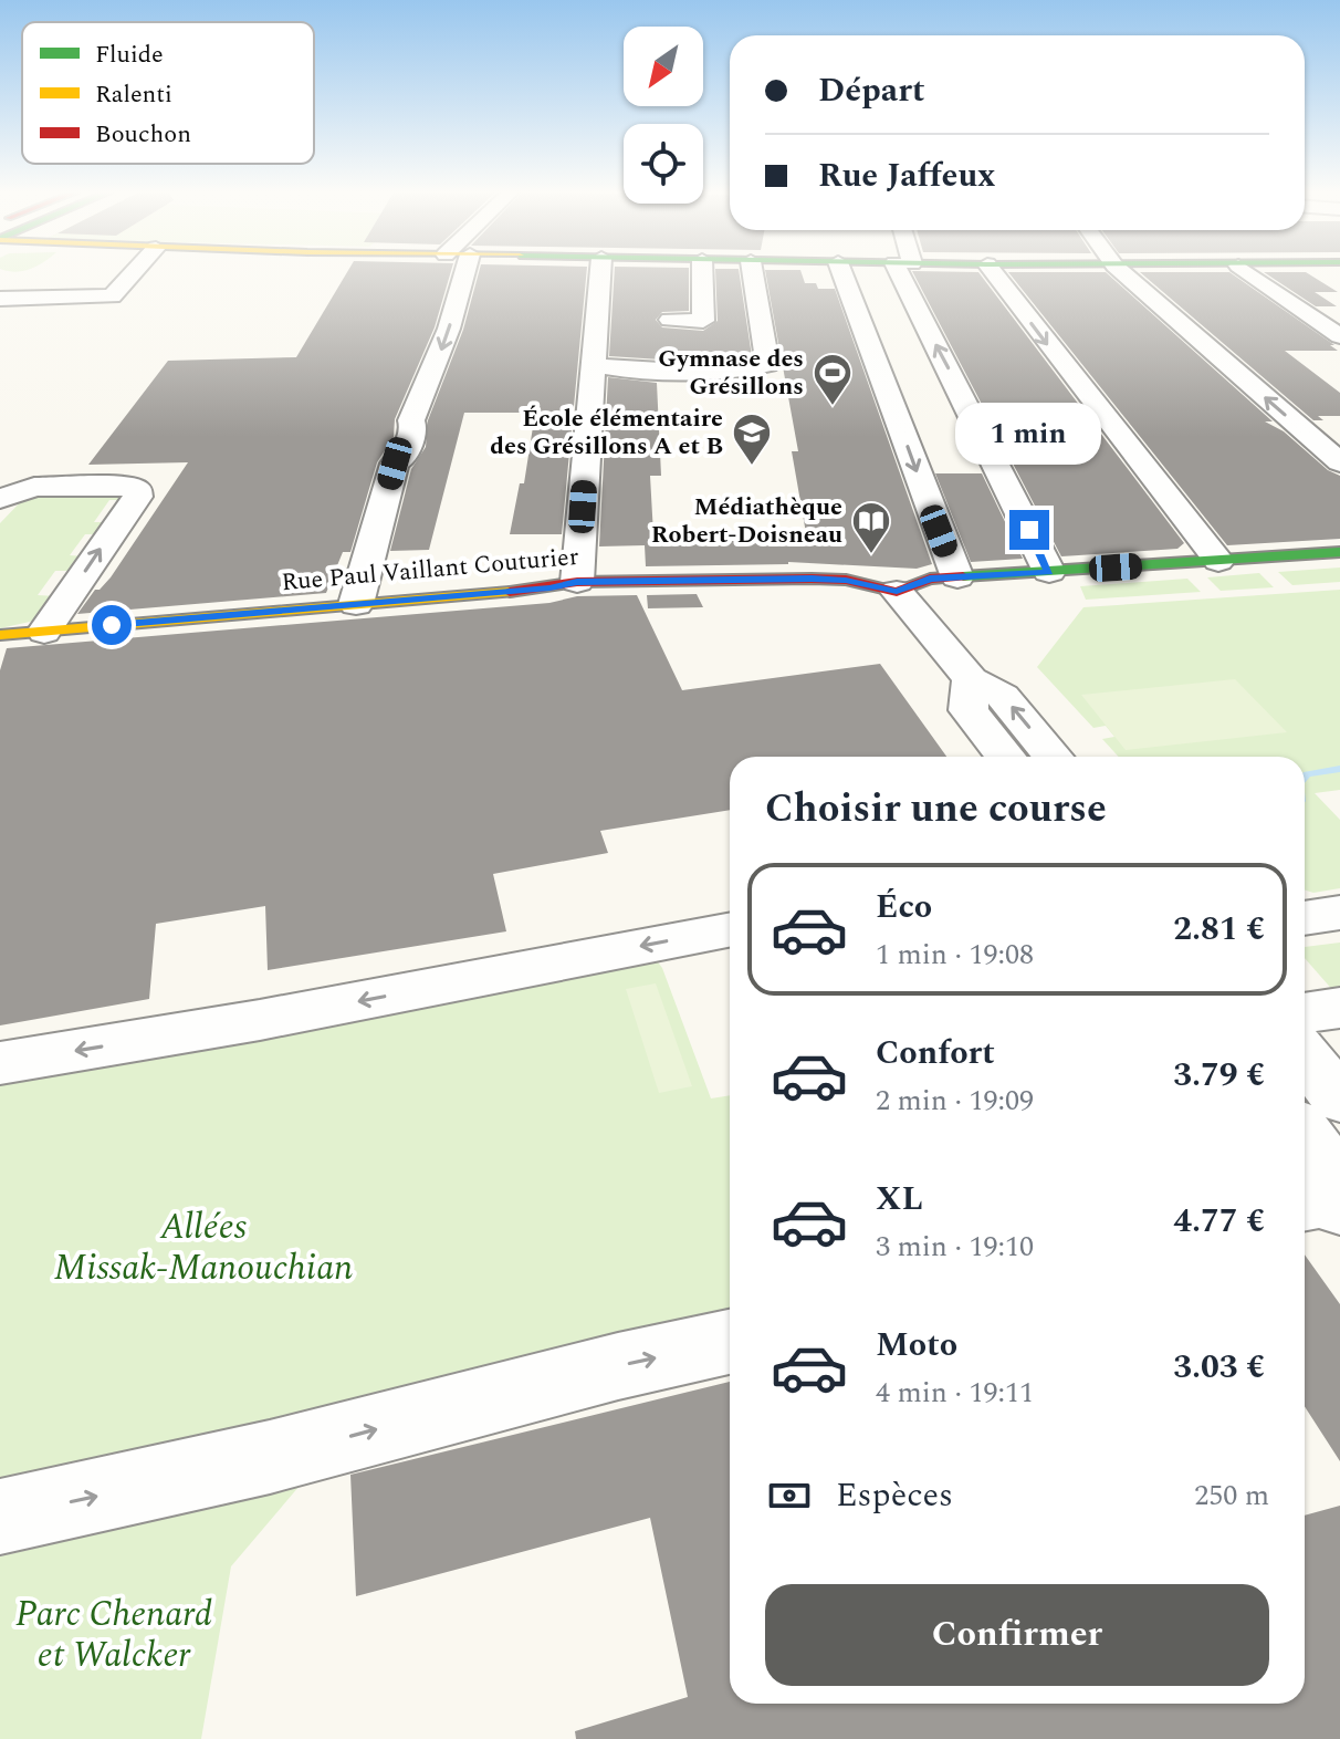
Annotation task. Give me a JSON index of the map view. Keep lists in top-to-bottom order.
{
  "streets": {
    "main road": ["Rue Paul Vaillant Couturier"]
  },
  "parks": ["Allées Missak-Manouchian", "Parc Chenard et Walcker"],
  "places": {
    "sports": ["Gymnase des Grésillons"],
    "school or university": ["École élémentaire des Grésillons A et B"],
    "library": ["Médiathèque Robert-Doisneau"]
  },
  "legend": ["Fluide", "Ralenti", "Bouchon"],
  "north": "bottom left",
  "page": {
    "banner": ["Départ", "Rue Jaffeux"],
    "bubble": "1 min",
    "heading": "Choisir une course",
    "list": [
      {
        "name": "Éco",
        "note": "1 min · 19:08",
        "value": "2.81 €"
      },
      {
        "name": "Confort",
        "note": "2 min · 19:09",
        "value": "3.79 €"
      },
      {
        "name": "XL",
        "note": "3 min · 19:10",
        "value": "4.77 €"
      },
      {
        "name": "Moto",
        "note": "4 min · 19:11",
        "value": "3.03 €"
      }
    ],
    "pay": ["Espèces", "250 m"],
    "buttons": "Confirmer"
  }
}
